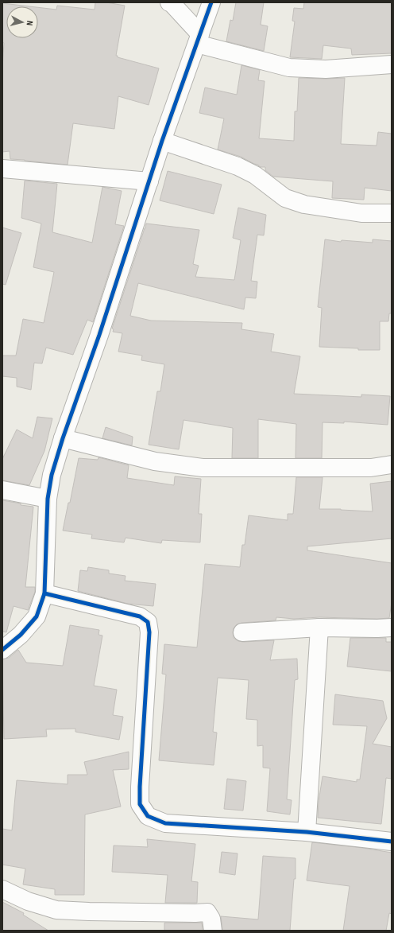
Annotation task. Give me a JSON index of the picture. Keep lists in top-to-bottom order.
{
  "north": "right"
}
